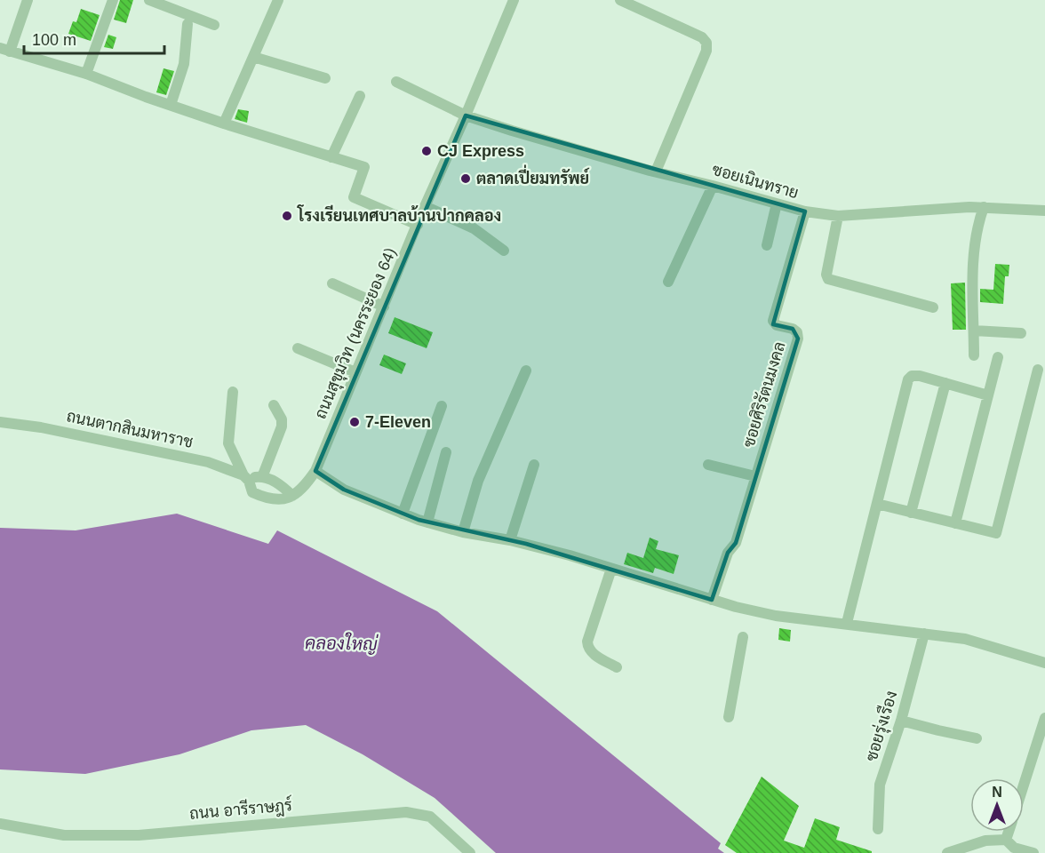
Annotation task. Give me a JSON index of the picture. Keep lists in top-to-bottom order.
{
  "streets": {
    "street": [
      "ซอยเนินทราย",
      "ถนนสุขุมวิท (นครระยอง 64)",
      "ซอยศิริรัตนมงคล",
      "ถนนตากสินมหาราช",
      "ซอยรุ่งเรือง",
      "ถนน อารีราษฎร์"
    ]
  },
  "crossings": [
    ["ซอยเนินทราย", "ถนนสุขุมวิท (นครระยอง 64)"],
    ["ซอยเนินทราย", "ซอยศิริรัตนมงคล"],
    ["ถนนสุขุมวิท (นครระยอง 64)", "ถนนตากสินมหาราช"]
  ],
  "water": ["คลองใหญ่"],
  "places": [
    "CJ Express",
    "ตลาดเปี่ยมทรัพย์",
    "โรงเรียนเทศบาลบ้านปากคลอง",
    "7-Eleven"
  ],
  "scale_bar": "100 m",
  "north": "top"
}
